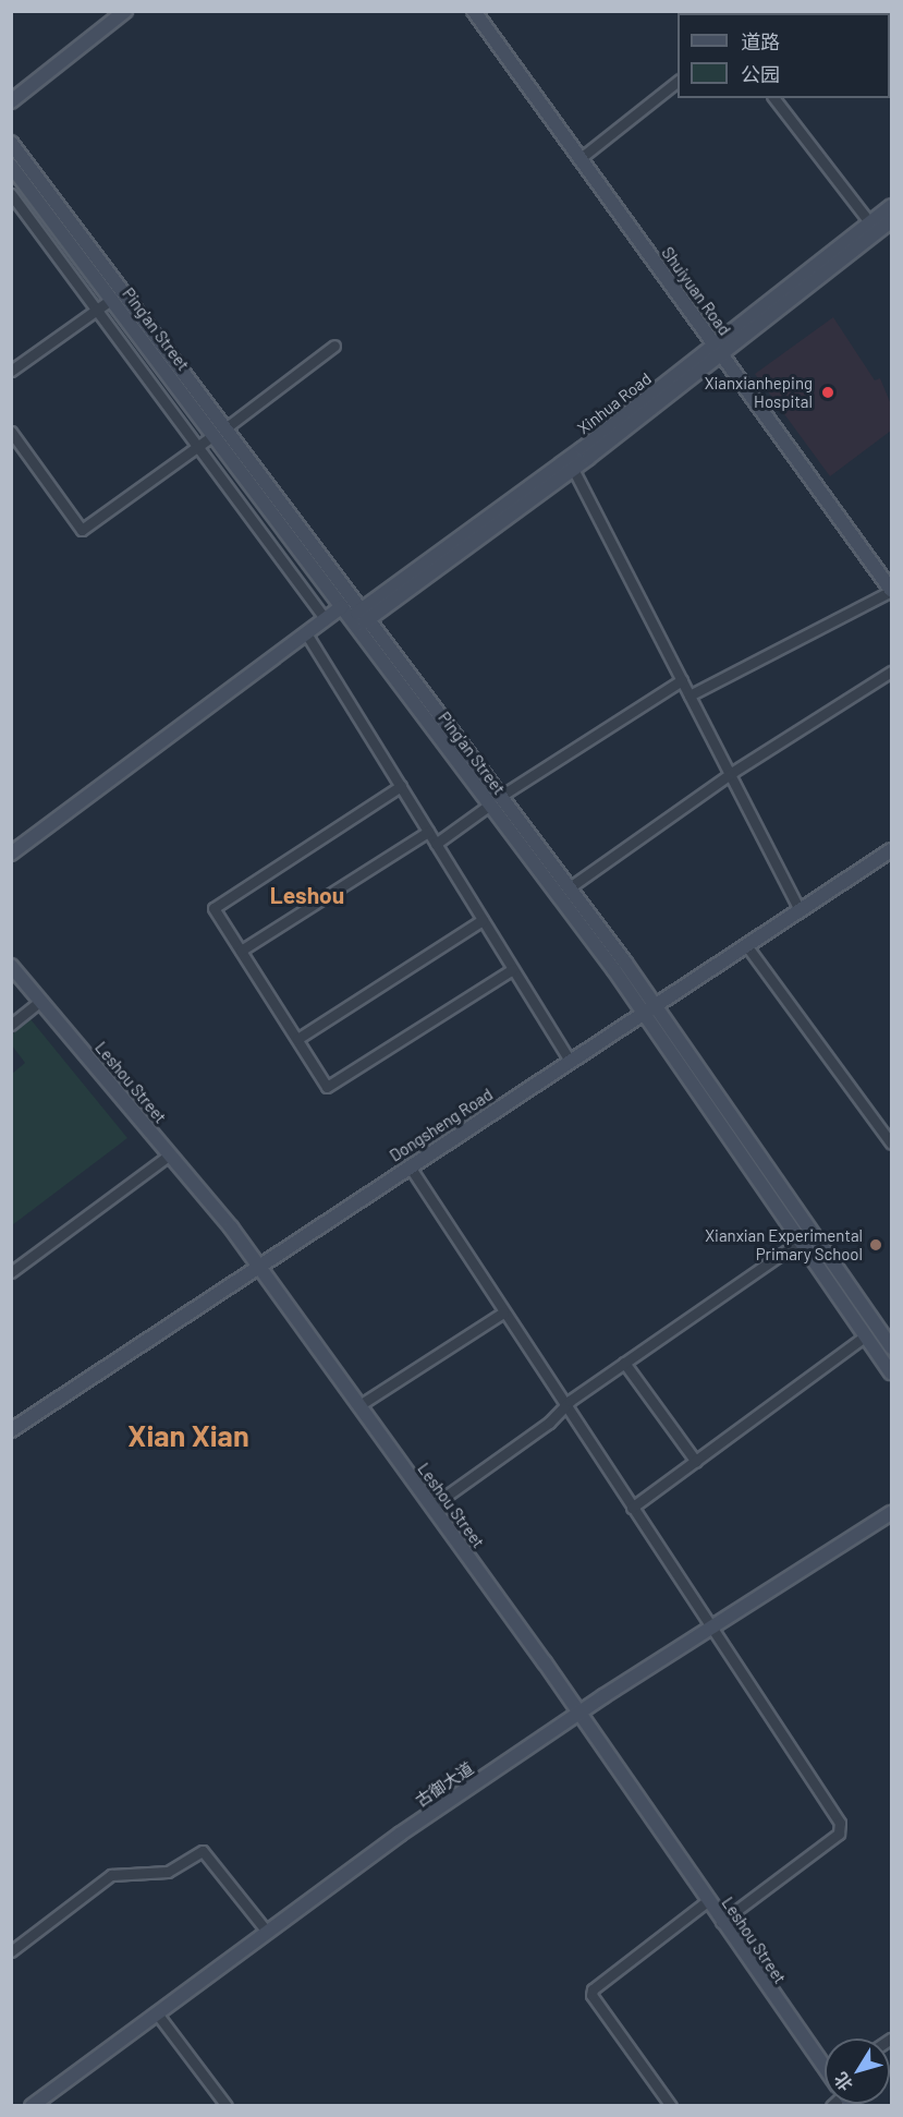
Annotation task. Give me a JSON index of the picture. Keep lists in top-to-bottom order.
{
  "streets": {
    "main road": [
      "Shuiyuan Road",
      "Ping'an Street",
      "Xinhua Road",
      "Leshou Street",
      "Dongsheng Road",
      "古御大道"
    ]
  },
  "crossings": [
    ["Shuiyuan Road", "Xinhua Road"],
    ["Ping'an Street", "Xinhua Road"],
    ["Ping'an Street", "Dongsheng Road"],
    ["Leshou Street", "Dongsheng Road"],
    ["Leshou Street", "古御大道"]
  ],
  "districts": ["Leshou", "Xian Xian"],
  "places": ["Xianxianheping Hospital", "Xianxian Experimental Primary School"],
  "legend": ["道路", "公园"],
  "north": "bottom left"
}
